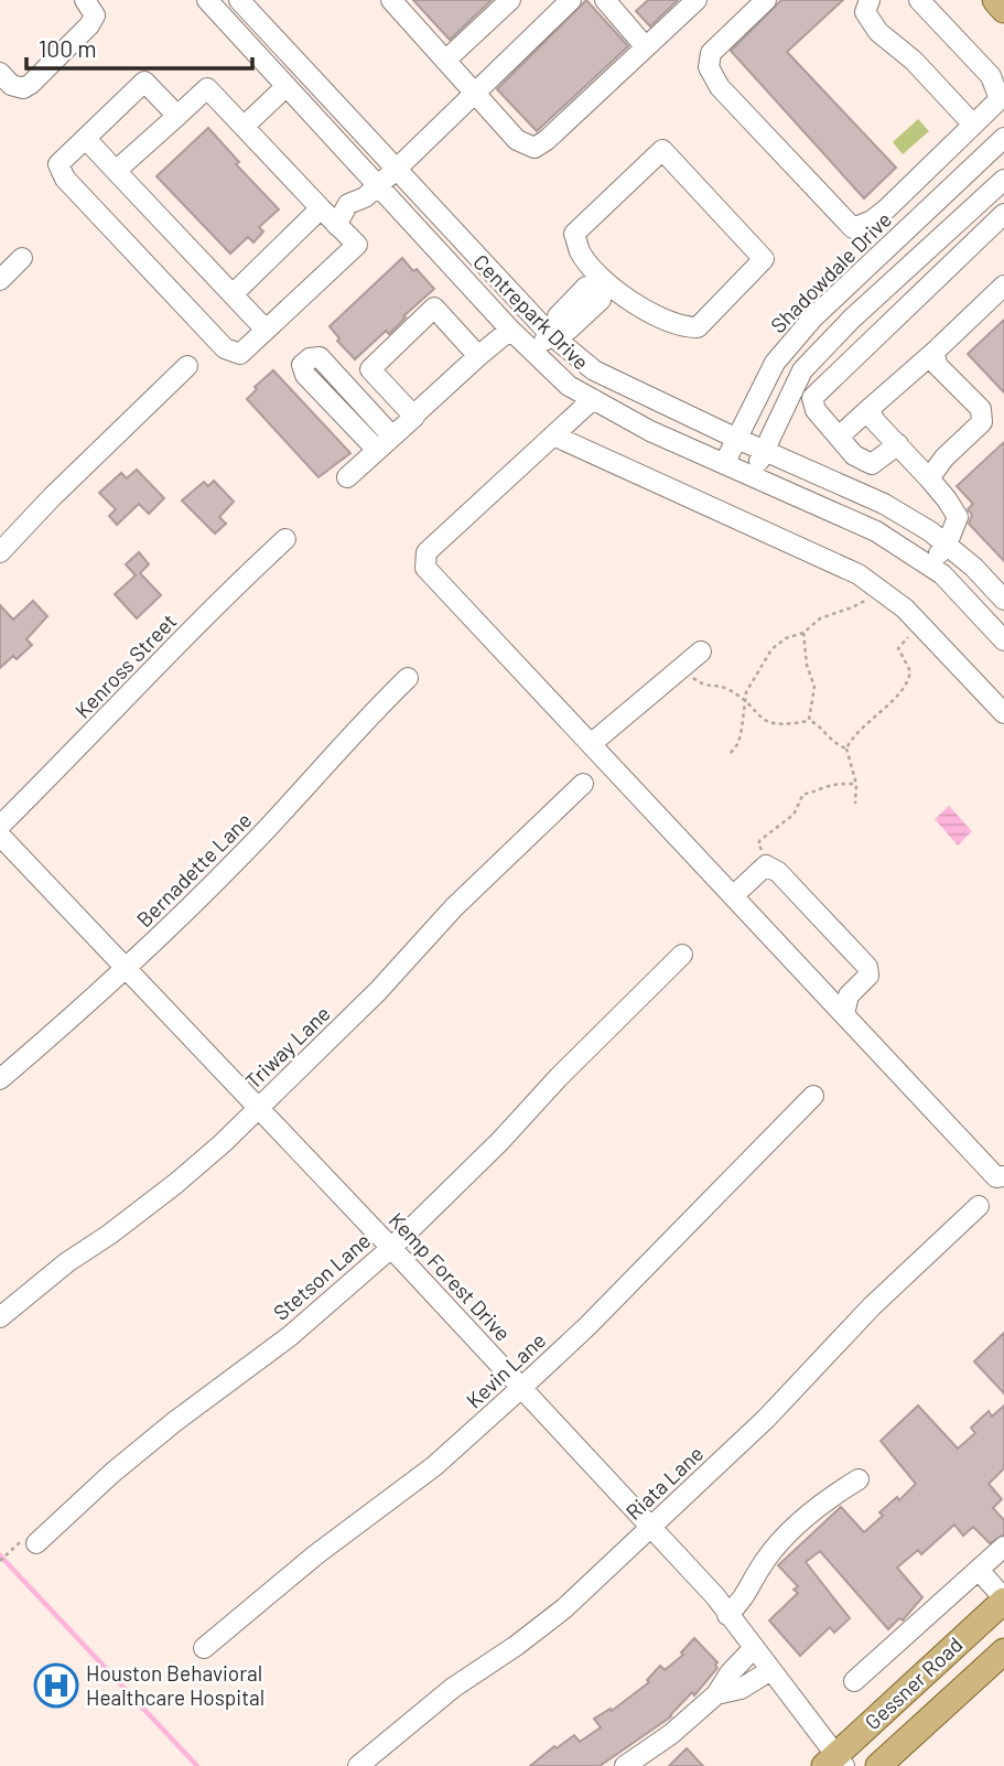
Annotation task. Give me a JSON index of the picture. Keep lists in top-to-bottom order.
{
  "streets": {
    "main road": ["Gessner Road"],
    "street": [
      "Shadowdale Drive",
      "Centrepark Drive",
      "Kenross Street",
      "Bernadette Lane",
      "Triway Lane",
      "Stetson Lane",
      "Kemp Forest Drive",
      "Kevin Lane",
      "Riata Lane"
    ]
  },
  "crossings": [
    ["Shadowdale Drive", "Centrepark Drive"],
    ["Bernadette Lane", "Kemp Forest Drive"],
    ["Triway Lane", "Kemp Forest Drive"],
    ["Stetson Lane", "Kemp Forest Drive"],
    ["Kemp Forest Drive", "Kevin Lane"],
    ["Kemp Forest Drive", "Riata Lane"],
    ["Kemp Forest Drive", "Gessner Road"]
  ],
  "places": {
    "hospital": ["Houston Behavioral Healthcare Hospital"]
  },
  "scale_bar": "100 m"
}
